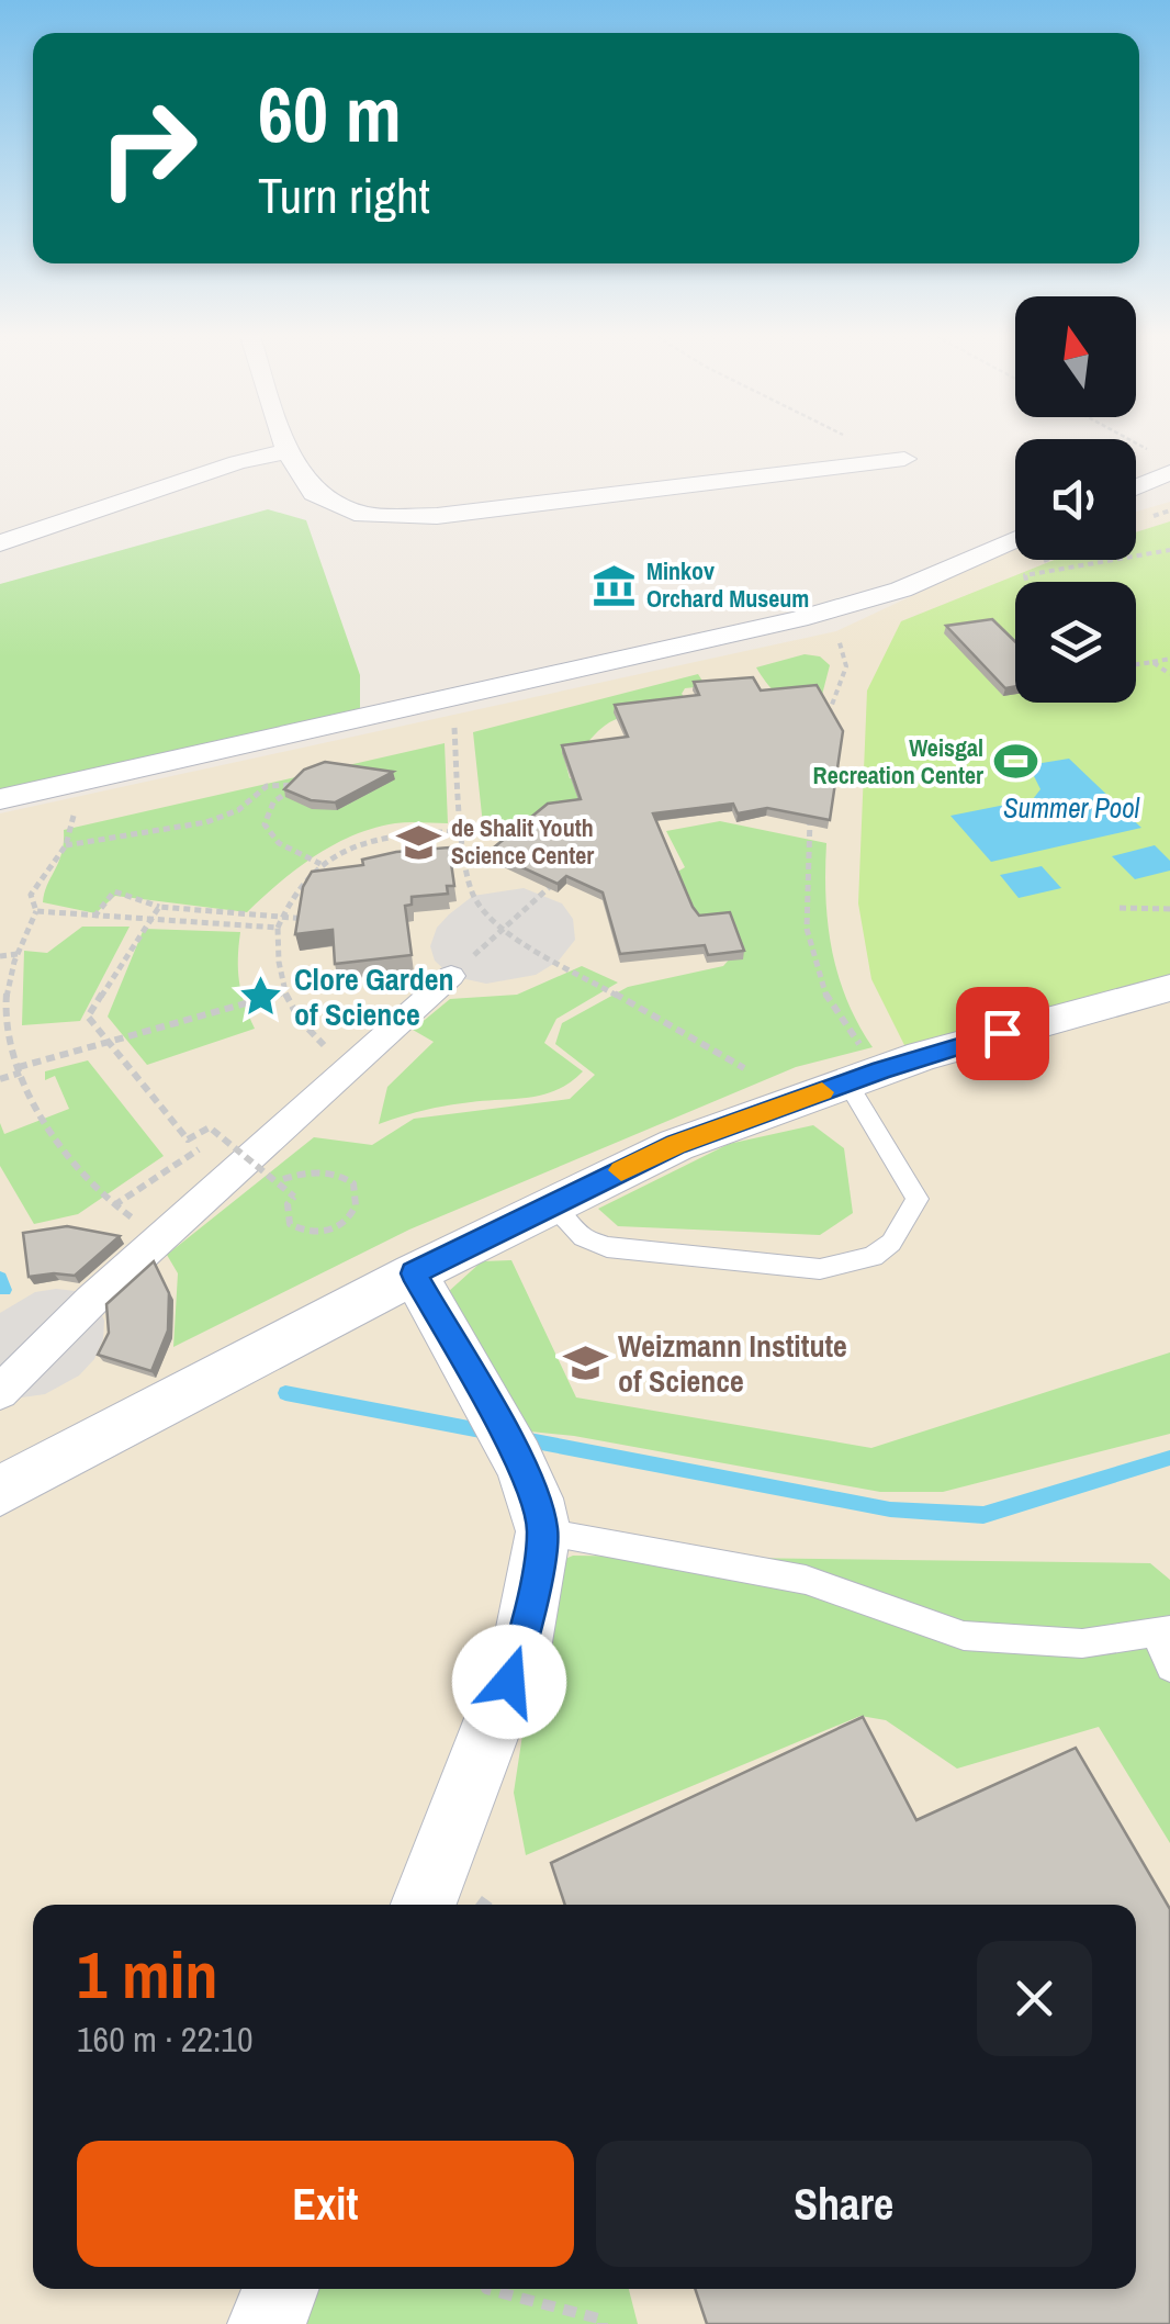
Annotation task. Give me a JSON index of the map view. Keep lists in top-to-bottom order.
{
  "water": ["Summer Pool"],
  "places": {
    "museum": ["Minkov Orchard Museum"],
    "sports": ["Weisgal Recreation Center"],
    "school or university": ["de Shalit Youth Science Center", "Weizmann Institute of Science"],
    "place": ["Clore Garden of Science"]
  },
  "north": "top",
  "page": {
    "turn": ["60 m", "Turn right"],
    "heading": ["1 min", "160 m · 22:10"],
    "buttons": ["Exit", "Share"]
  }
}
